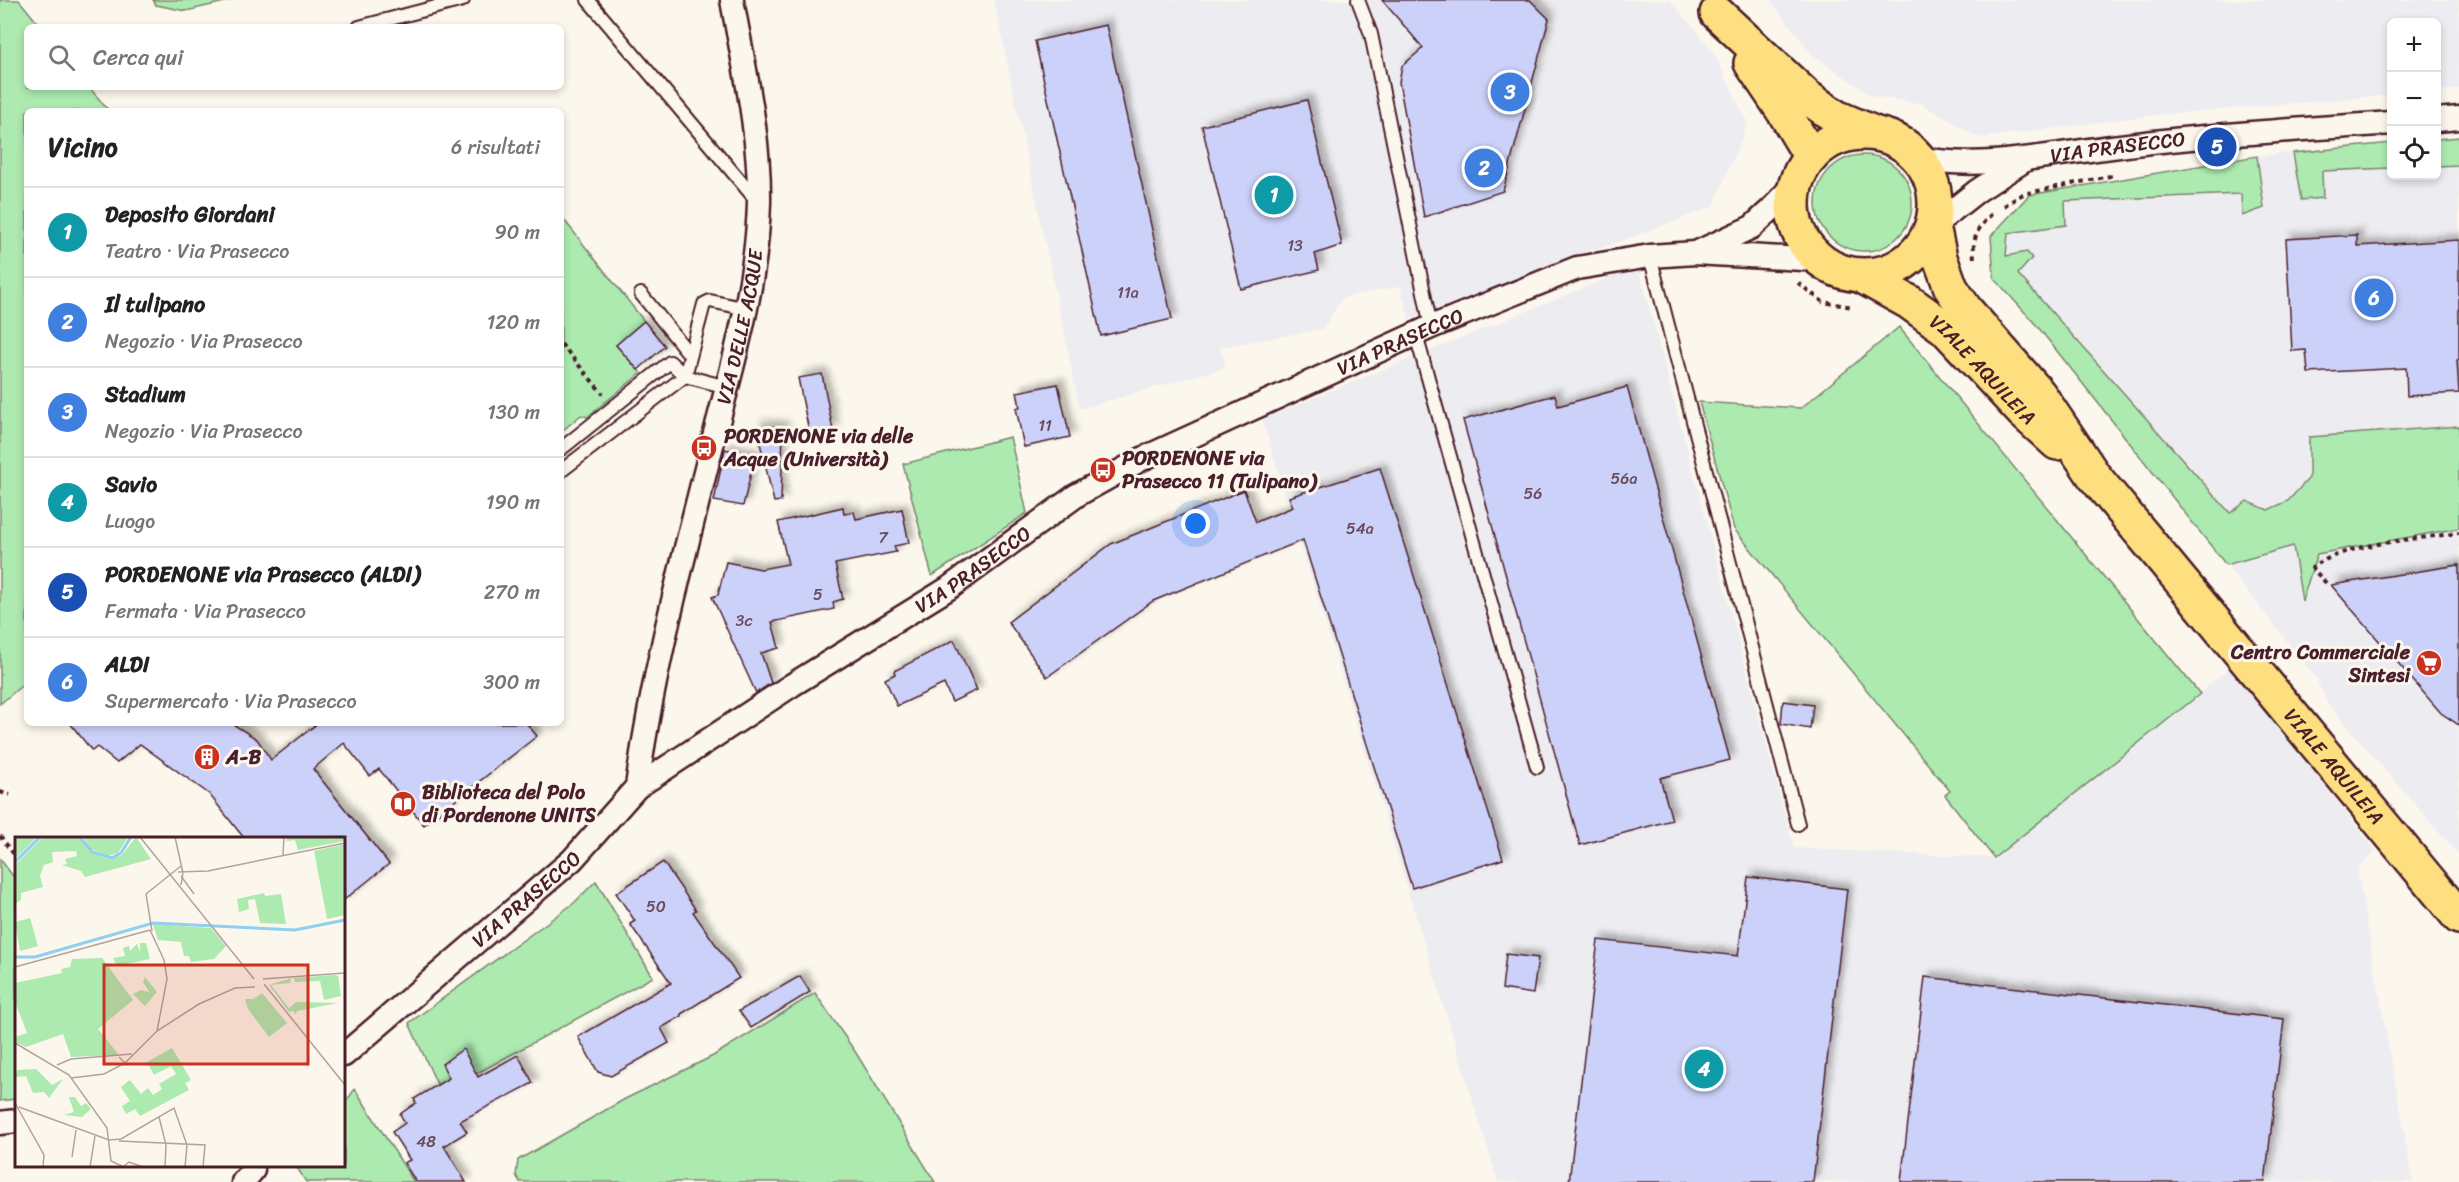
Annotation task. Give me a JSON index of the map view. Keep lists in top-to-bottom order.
{
  "streets": {
    "main road": ["VIALE AQUILEIA"],
    "street": ["VIA PRASECCO", "VIA DELLE ACQUE"]
  },
  "crossings": [
    ["VIA PRASECCO", "VIA DELLE ACQUE"],
    ["VIA PRASECCO", "VIALE AQUILEIA"]
  ],
  "places": {
    "bus stop": ["PORDENONE via delle Acque (Università)", "PORDENONE via Prasecco 11 (Tulipano)"],
    "supermarket": ["Centro Commerciale Sintesi"],
    "building": ["A-B"],
    "library": ["Biblioteca del Polo di Pordenone UNITS"]
  },
  "house_numbers": [
    "13",
    "11a",
    "11",
    "56a",
    "56",
    "54a",
    "7",
    "5",
    "3c",
    "50",
    "48"
  ],
  "page": {
    "map_buttons": ["+", "−"],
    "search": "Cerca qui",
    "pins": [
      "3",
      "5",
      "2",
      "1",
      "6",
      "4"
    ],
    "heading": ["Vicino", "6 risultati"],
    "list": [
      {
        "mark": "1",
        "name": "Deposito Giordani",
        "note": "Teatro · Via Prasecco",
        "value": "90 m"
      },
      {
        "mark": "2",
        "name": "Il tulipano",
        "note": "Negozio · Via Prasecco",
        "value": "120 m"
      },
      {
        "mark": "3",
        "name": "Stadium",
        "note": "Negozio · Via Prasecco",
        "value": "130 m"
      },
      {
        "mark": "4",
        "name": "Savio",
        "note": "Luogo",
        "value": "190 m"
      },
      {
        "mark": "5",
        "name": "PORDENONE via Prasecco (ALDI)",
        "note": "Fermata · Via Prasecco",
        "value": "270 m"
      },
      {
        "mark": "6",
        "name": "ALDI",
        "note": "Supermercato · Via Prasecco",
        "value": "300 m"
      }
    ]
  }
}
